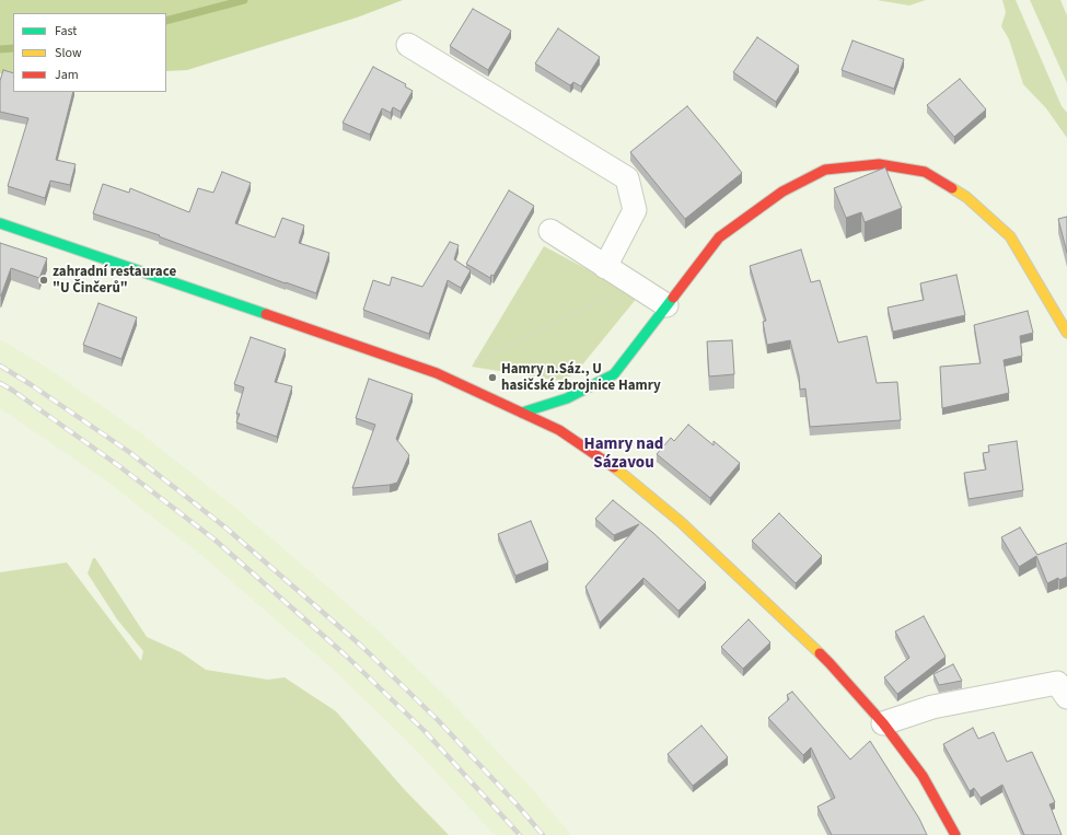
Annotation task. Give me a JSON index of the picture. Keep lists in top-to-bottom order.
{
  "districts": ["Hamry nad Sázavou"],
  "places": ["zahradní restaurace \"U Činčerů\"", "Hamry n.Sáz., U hasičské zbrojnice Hamry"],
  "legend": ["Fast", "Slow", "Jam"]
}
